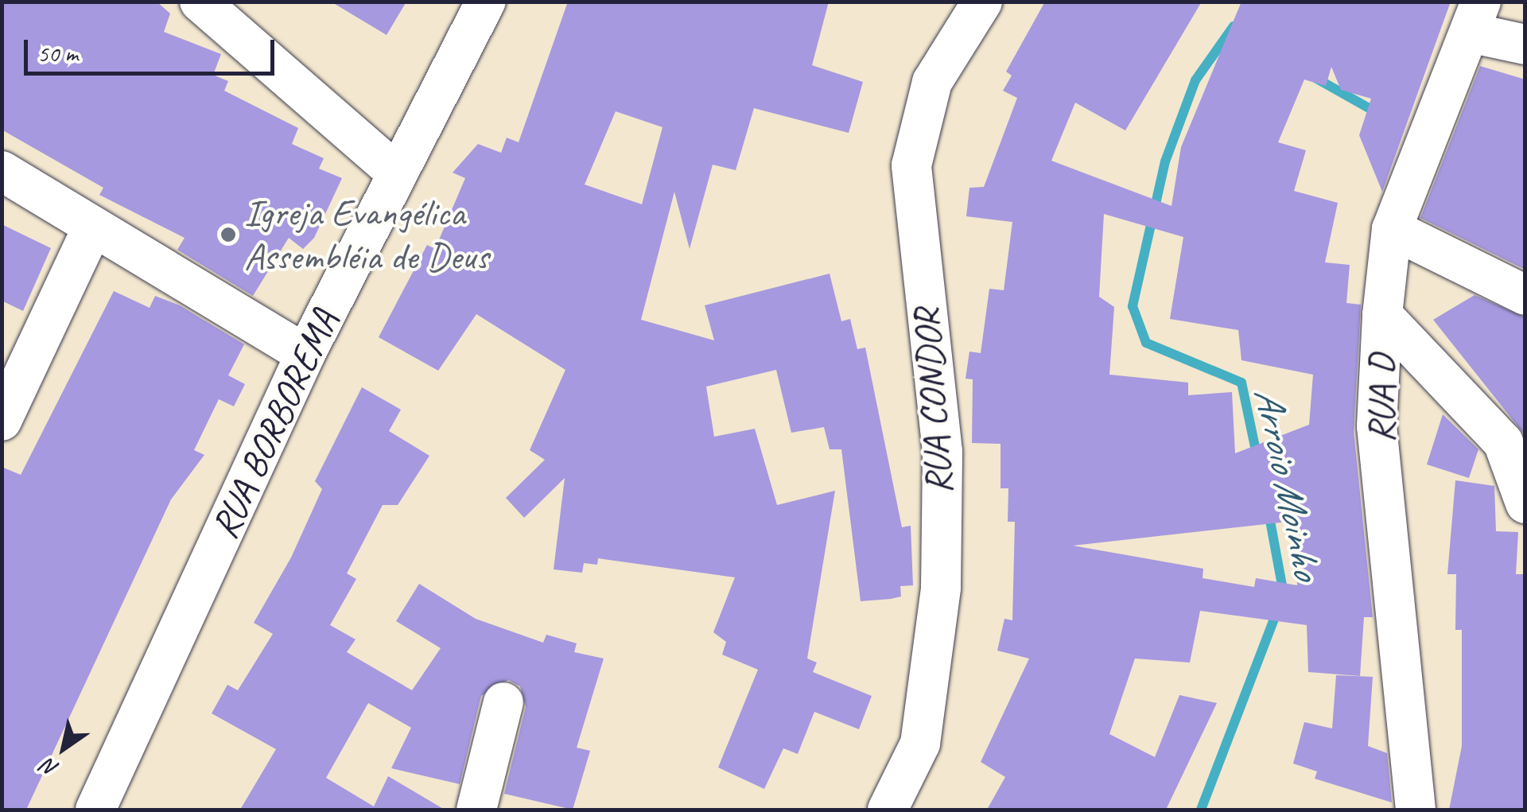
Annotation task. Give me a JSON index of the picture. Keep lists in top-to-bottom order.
{
  "streets": {
    "street": ["RUA D", "RUA CONDOR", "RUA BORBOREMA"]
  },
  "water": ["Arroio Moinho"],
  "places": ["Igreja Evangélica Assembléia de Deus"],
  "scale_bar": "50 m",
  "north": "bottom left"
}
